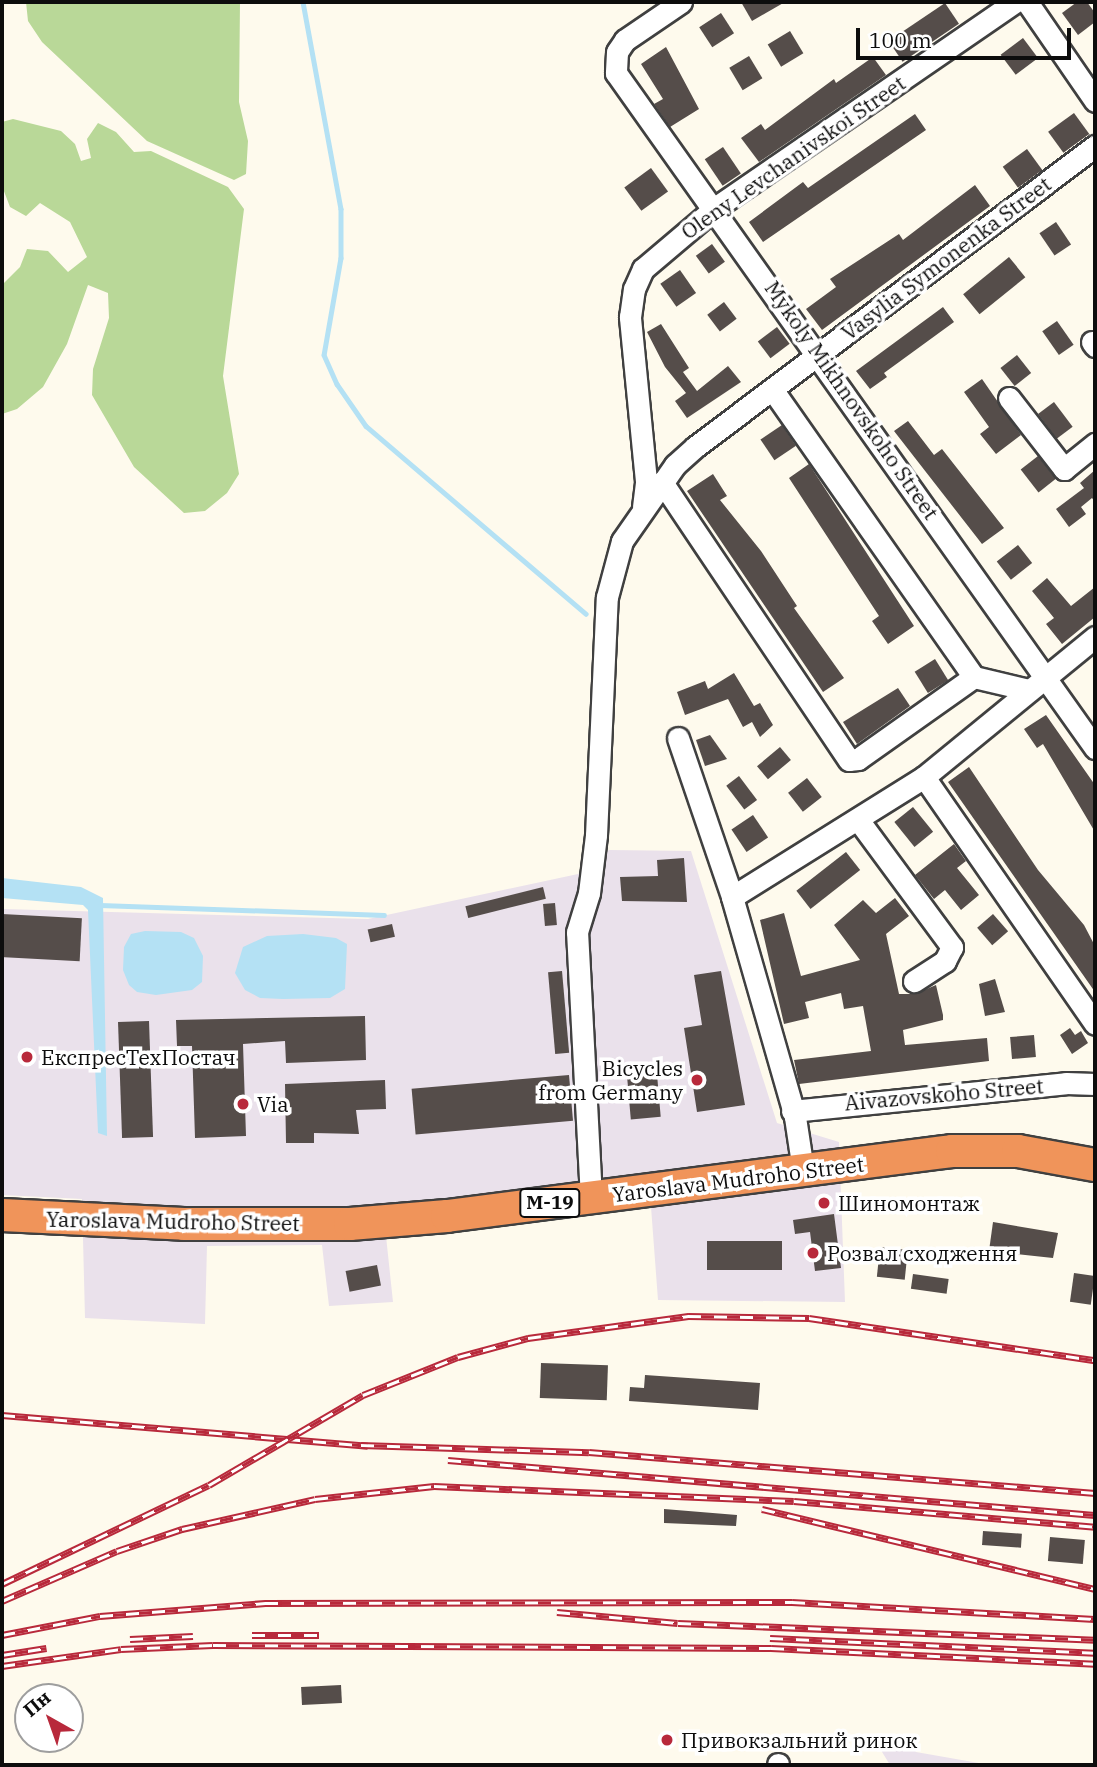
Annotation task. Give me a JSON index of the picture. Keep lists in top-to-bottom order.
{
  "streets": {
    "highway": ["Yaroslava Mudroho Street", "М-19"],
    "street": [
      "Oleny Levchanivskoi Street",
      "Vasylia Symonenka Street",
      "Mykoly Mikhnovskoho Street",
      "Aivazovskoho Street"
    ]
  },
  "crossings": [
    ["Oleny Levchanivskoi Street", "Vasylia Symonenka Street"],
    ["Oleny Levchanivskoi Street", "Mykoly Mikhnovskoho Street"],
    ["Vasylia Symonenka Street", "Mykoly Mikhnovskoho Street"],
    ["Vasylia Symonenka Street", "Yaroslava Mudroho Street"]
  ],
  "places": [
    "ЕкспресТехПостач",
    "Bicycles from Germany",
    "Via",
    "Шиномонтаж",
    "Розвал сходження",
    "Привокзальний ринок"
  ],
  "scale_bar": "100 m",
  "north": "top left"
}
